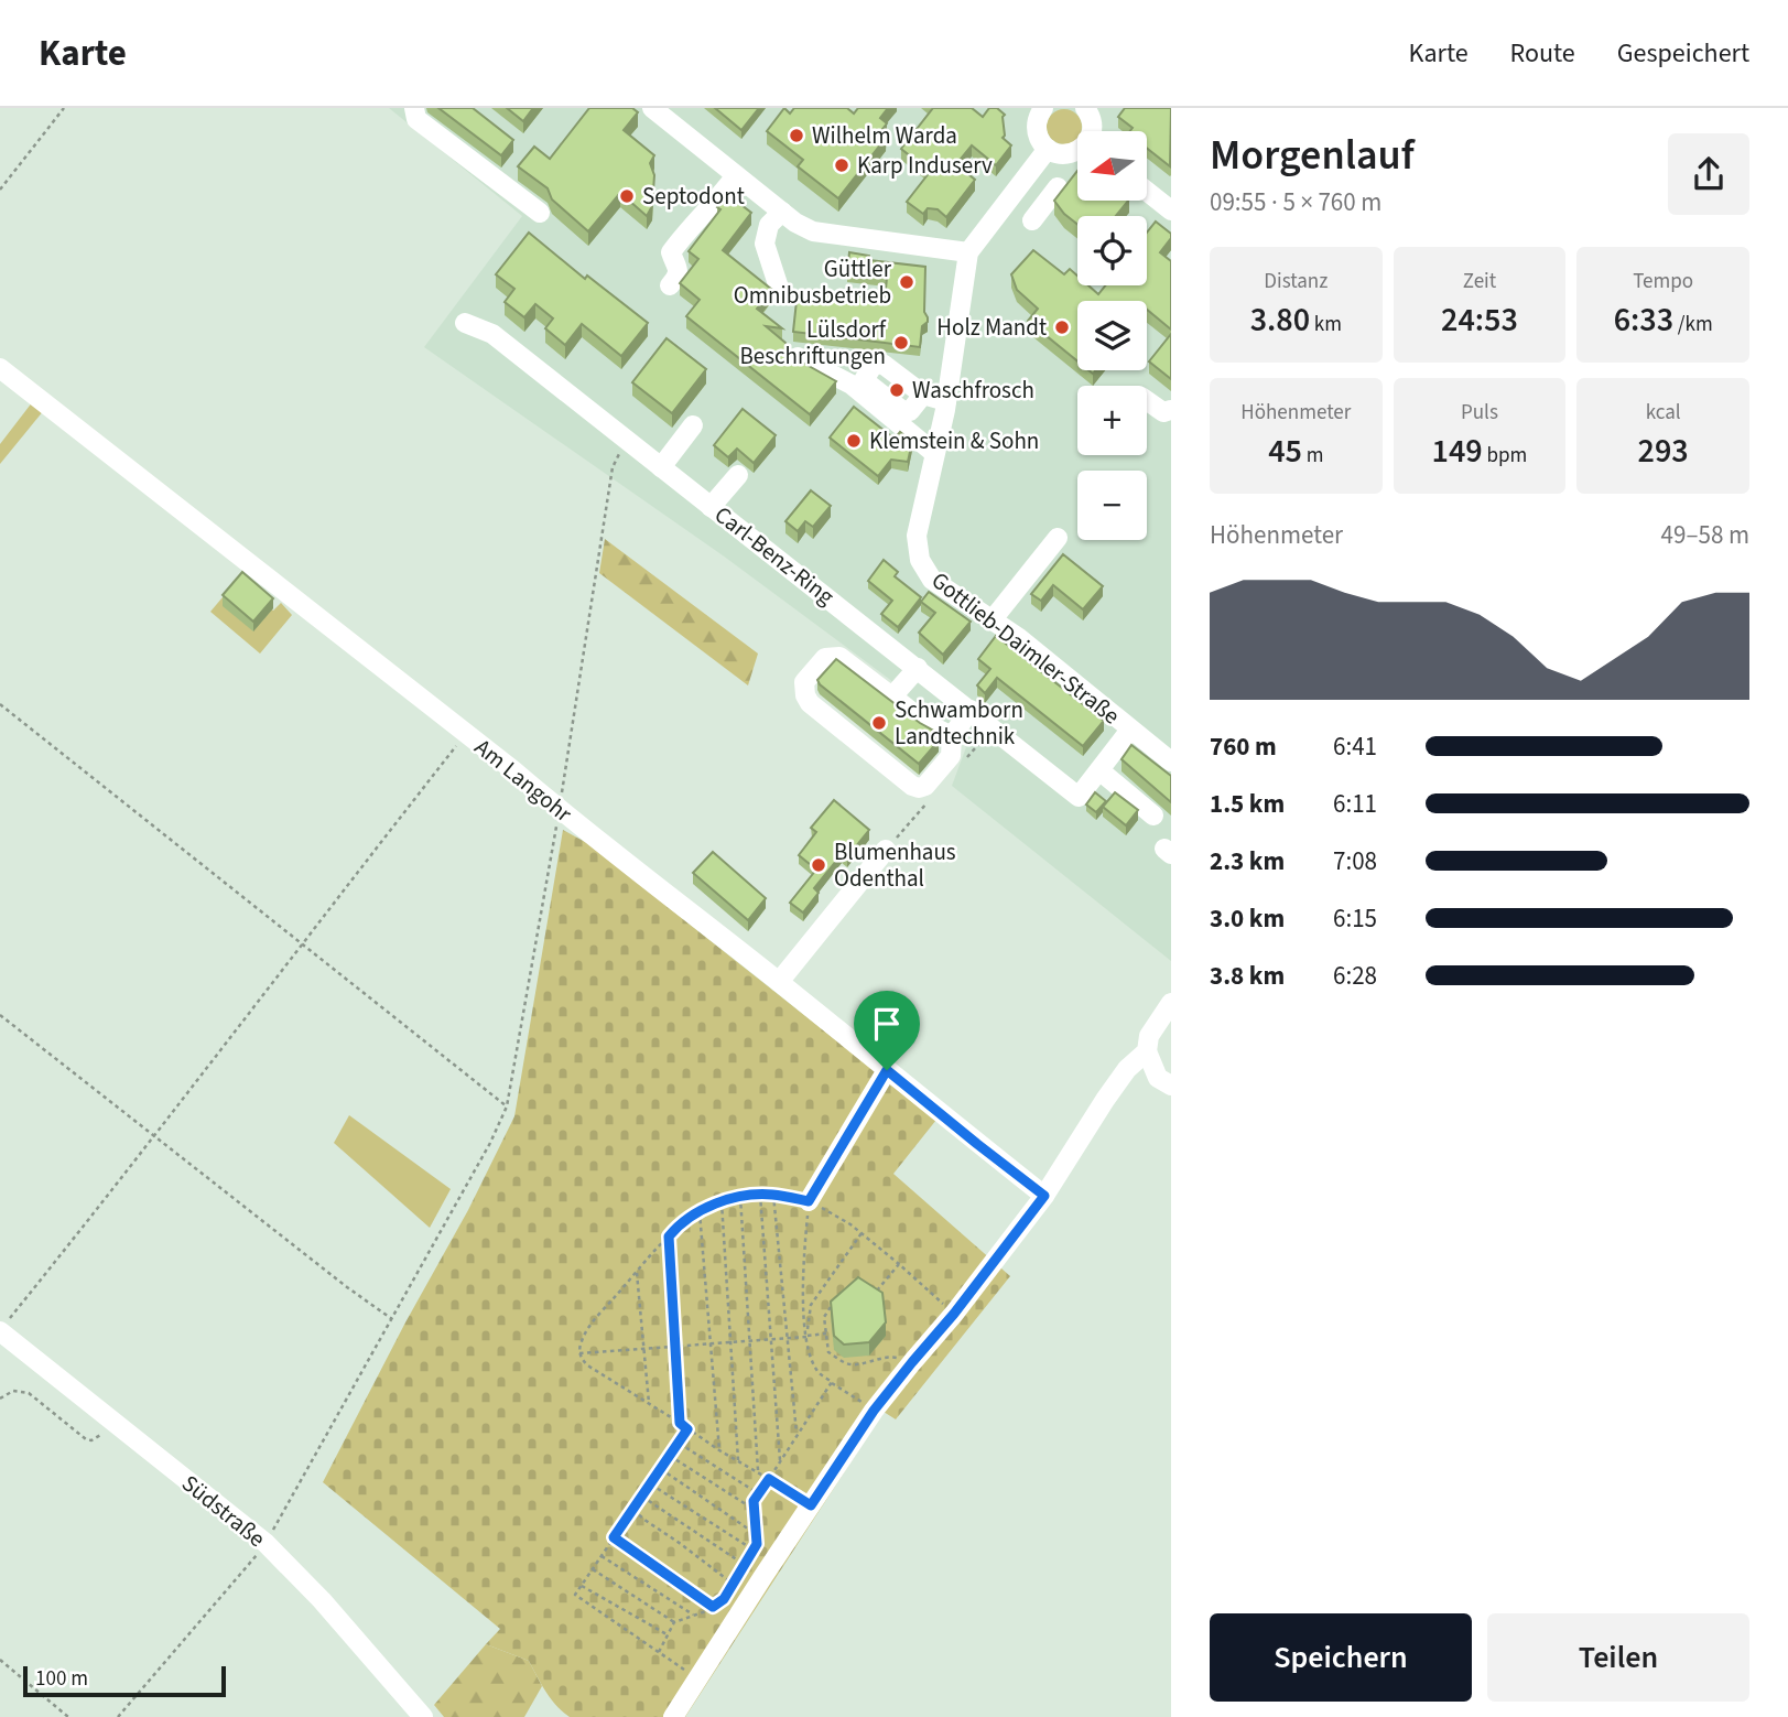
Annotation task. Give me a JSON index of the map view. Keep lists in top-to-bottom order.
{
  "streets": {
    "street": [
      "Carl-Benz-Ring",
      "Gottlieb-Daimler-Straße",
      "Am Langohr",
      "Südstraße"
    ]
  },
  "places": [
    "Wilhelm Warda",
    "Karp Induserv",
    "Septodont",
    "Güttler Omnibusbetrieb",
    "Holz Mandt",
    "Lülsdorf Beschriftungen",
    "Waschfrosch",
    "Klemstein & Sohn",
    "Schwamborn Landtechnik",
    "Blumenhaus Odenthal"
  ],
  "scale_bar": "100 m",
  "north": "left",
  "page": {
    "header": "Karte",
    "nav": ["Karte", "Route", "Gespeichert"],
    "heading": ["Morgenlauf", "09:55 · 5 × 760 m"],
    "map_buttons": ["+", "−"],
    "stats": [
      ["Distanz", "3.80 km"],
      ["Zeit", "24:53"],
      ["Tempo", "6:33 /km"],
      ["Höhenmeter", "45 m"],
      ["Puls", "149 bpm"],
      ["kcal", "293"]
    ],
    "chart": ["Höhenmeter", "49–58 m"],
    "list": [
      {
        "name": "760 m",
        "note": "6:41"
      },
      {
        "name": "1.5 km",
        "note": "6:11"
      },
      {
        "name": "2.3 km",
        "note": "7:08"
      },
      {
        "name": "3.0 km",
        "note": "6:15"
      },
      {
        "name": "3.8 km",
        "note": "6:28"
      }
    ],
    "buttons": ["Speichern", "Teilen"],
    "scale": "100 m"
  }
}
